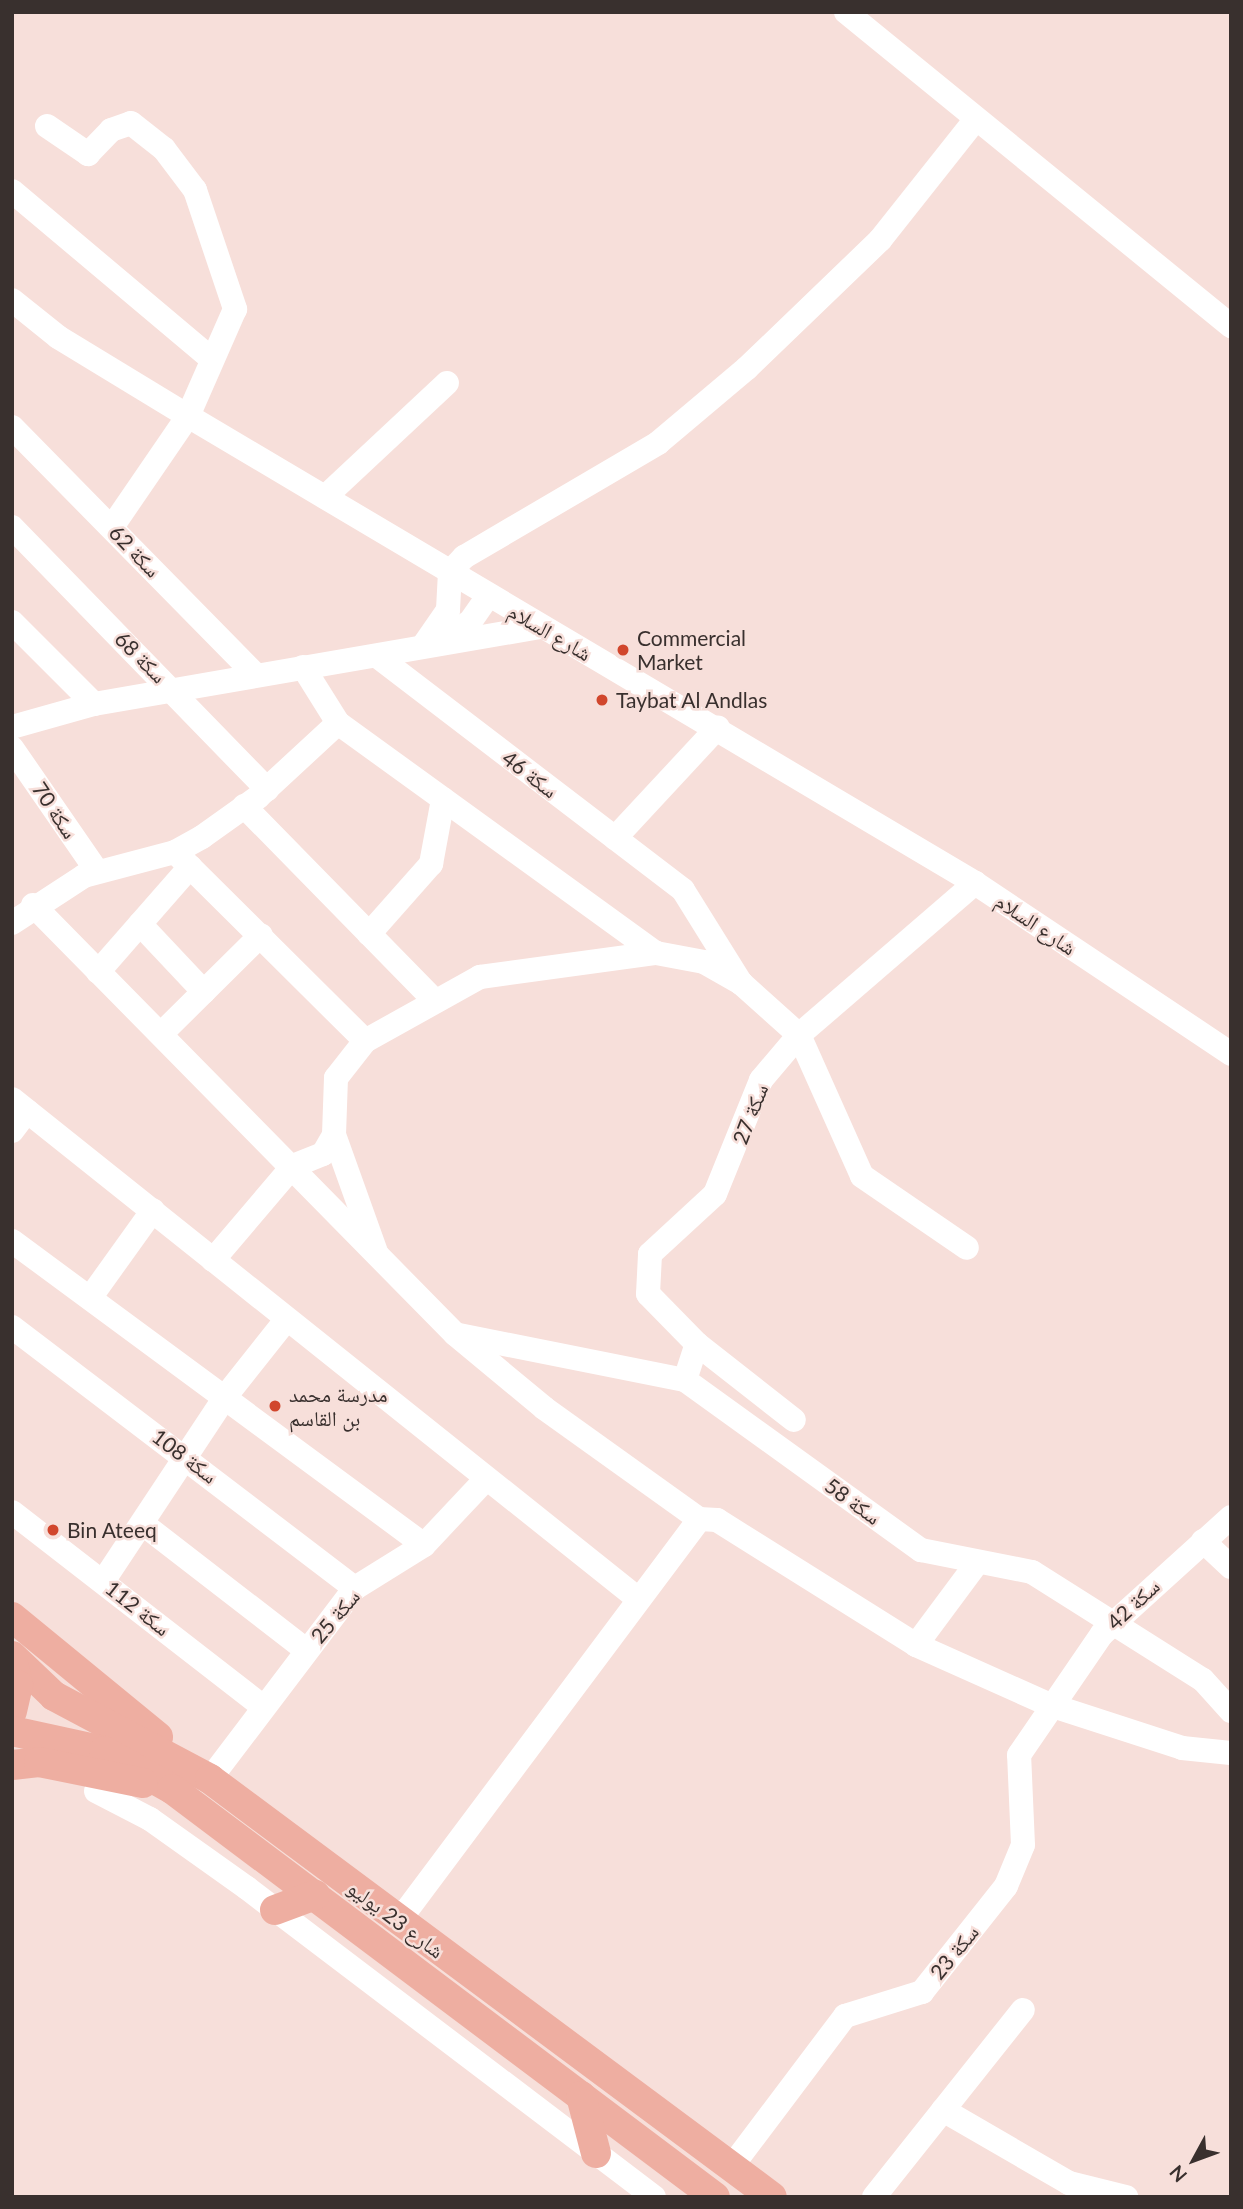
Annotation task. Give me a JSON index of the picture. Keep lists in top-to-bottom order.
{
  "streets": {
    "main road": ["شارع 23 يوليو"],
    "street": [
      "سكة 62",
      "شارع السلام",
      "سكة 68",
      "سكة 46",
      "سكة 70",
      "سكة 27",
      "سكة 108",
      "سكة 58",
      "سكة 42",
      "سكة 112",
      "سكة 25",
      "سكة 23"
    ]
  },
  "crossings": [
    ["شارع السلام", "سكة 27"],
    ["سكة 108", "سكة 25"],
    ["سكة 58", "سكة 42"],
    ["سكة 42", "سكة 23"],
    ["سكة 112", "سكة 25"],
    ["سكة 25", "شارع 23 يوليو"],
    ["شارع 23 يوليو", "سكة 23"]
  ],
  "places": [
    "Commercial Market",
    "Taybat Al Andlas",
    "مدرسة محمد بن القاسم",
    "Bin Ateeq"
  ],
  "north": "bottom left"
}
